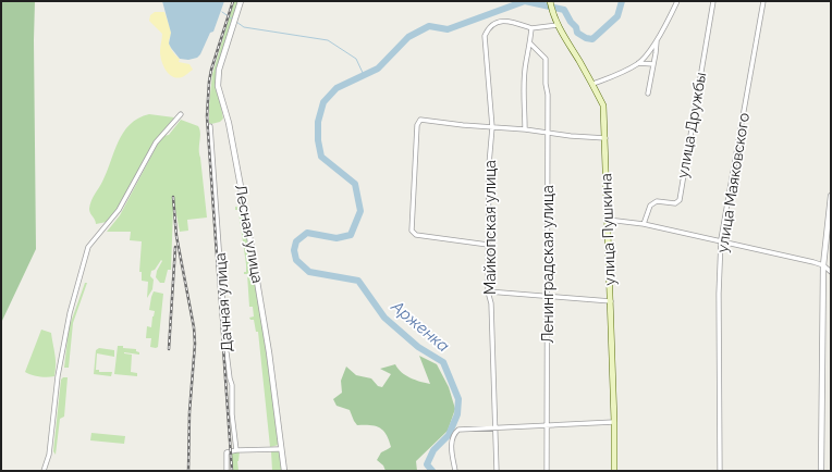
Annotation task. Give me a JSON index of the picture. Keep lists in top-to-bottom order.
{
  "streets": {
    "main road": ["улица Пушкина"],
    "street": [
      "улица Дружбы",
      "улица Маяковского",
      "Майкопская улица",
      "Лесная улица",
      "Ленинградская улица",
      "Дачная улица"
    ]
  },
  "water": ["Арженка"]
}
